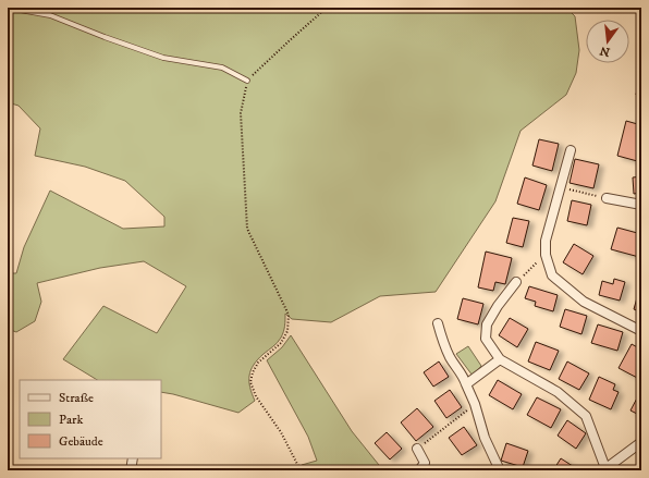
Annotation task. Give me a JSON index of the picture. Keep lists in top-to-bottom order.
{
  "legend": ["Straße", "Park", "Gebäude"],
  "north": "bottom"
}
